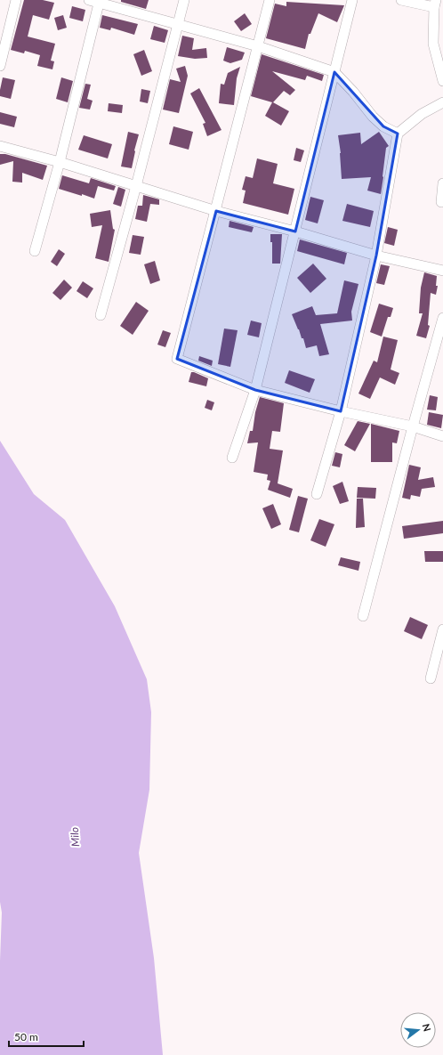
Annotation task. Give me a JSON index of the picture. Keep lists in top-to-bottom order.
{
  "water": ["Milo"],
  "scale_bar": "50 m",
  "north": "right"
}
